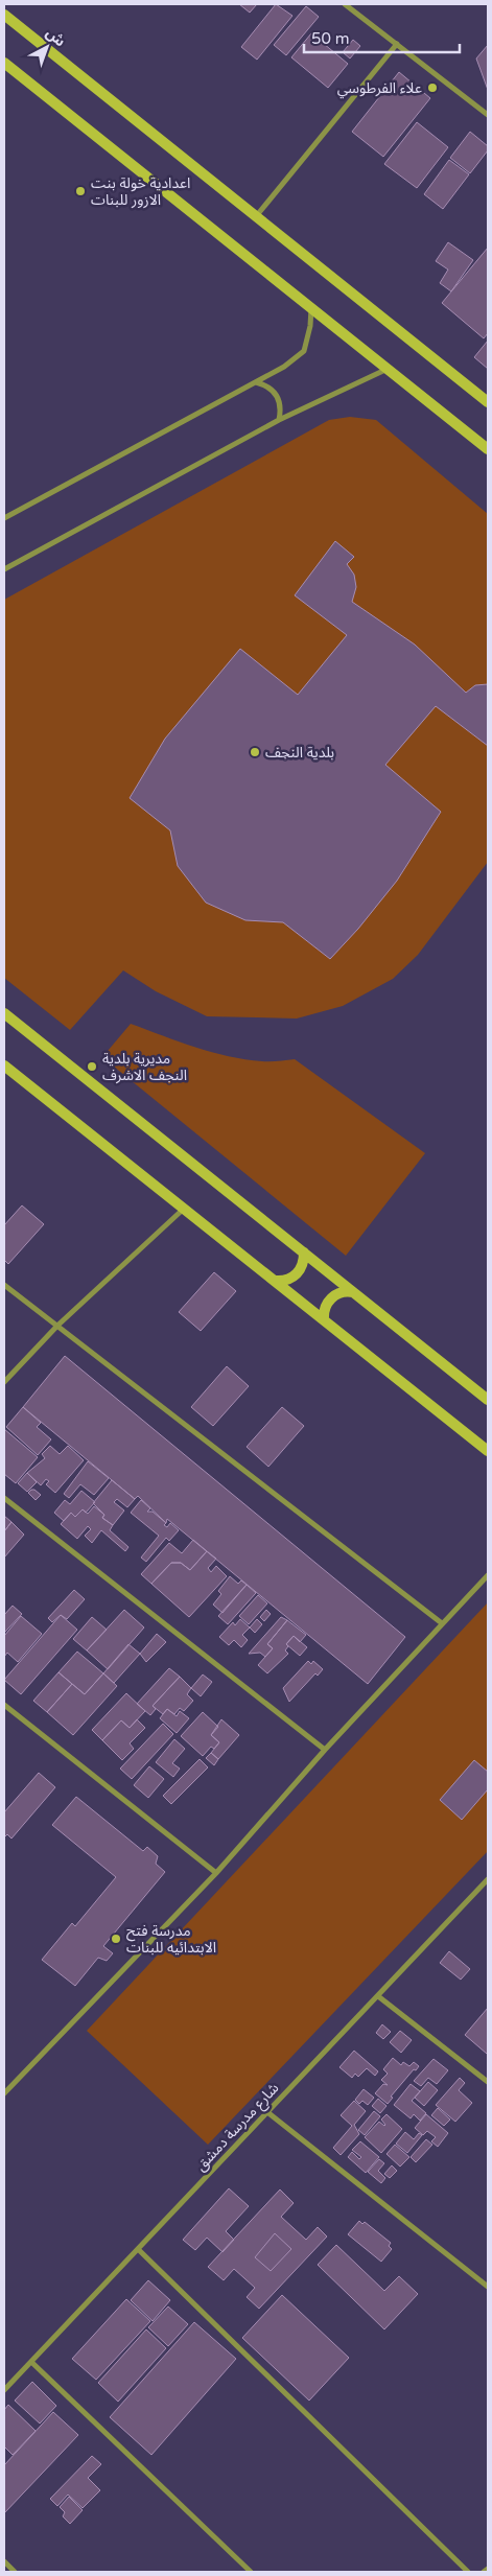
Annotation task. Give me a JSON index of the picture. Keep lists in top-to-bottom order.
{
  "streets": {
    "street": ["شارع مدرسة دمشق"]
  },
  "places": [
    "علاء الفرطوسي",
    "اعدادية خولة بنت الازور للبنات",
    "بلدية النجف",
    "مديرية بلدية النجف الاشرف",
    "مدرسة فتح الابتدائيه للبنات"
  ],
  "scale_bar": "50 m",
  "north": "top right"
}
